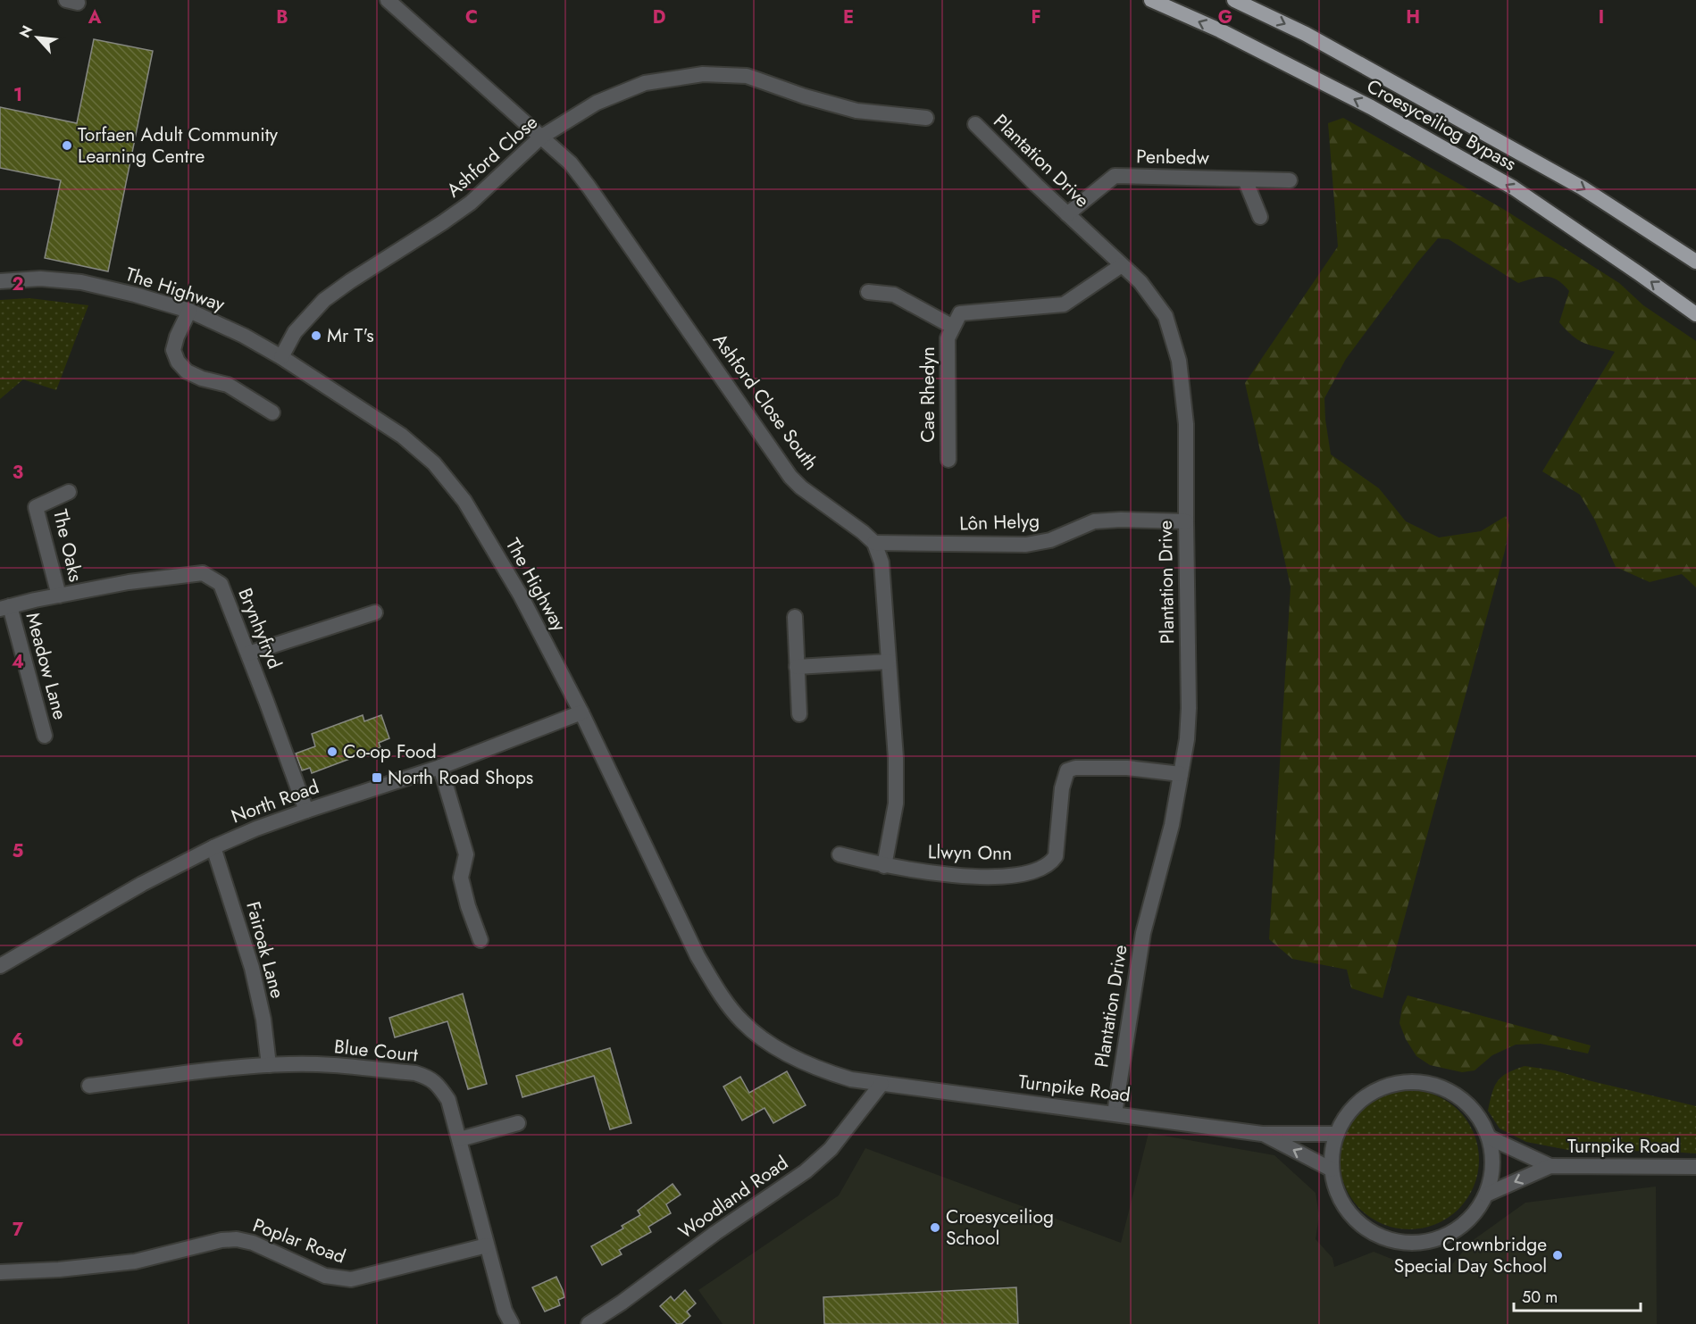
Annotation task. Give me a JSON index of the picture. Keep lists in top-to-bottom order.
{
  "streets": {
    "highway": ["Croesyceiliog Bypass"],
    "street": [
      "Ashford Close",
      "Penbedw",
      "Plantation Drive",
      "The Highway",
      "Cae Rhedyn",
      "Ashford Close South",
      "Lôn Helyg",
      "The Oaks",
      "Brynhyfryd",
      "Meadow Lane",
      "North Road",
      "Llwyn Onn",
      "Fairoak Lane",
      "Blue Court",
      "Turnpike Road",
      "Woodland Road",
      "Poplar Road"
    ]
  },
  "crossings": [
    ["Ashford Close", "The Highway"],
    ["Ashford Close", "Ashford Close South"],
    ["Penbedw", "Plantation Drive"],
    ["Plantation Drive", "Cae Rhedyn"],
    ["Plantation Drive", "Lôn Helyg"],
    ["Plantation Drive", "Llwyn Onn"],
    ["Plantation Drive", "Turnpike Road"],
    ["The Highway", "North Road"],
    ["The Highway", "Turnpike Road"],
    ["The Highway", "Woodland Road"],
    ["Ashford Close South", "Lôn Helyg"],
    ["The Oaks", "Brynhyfryd"],
    ["Brynhyfryd", "Meadow Lane"],
    ["Brynhyfryd", "North Road"],
    ["North Road", "Fairoak Lane"],
    ["Fairoak Lane", "Blue Court"],
    ["Blue Court", "Poplar Road"],
    ["Turnpike Road", "Woodland Road"]
  ],
  "places": {
    "other": [
      "Torfaen Adult Community Learning Centre",
      "Mr T's",
      "Co-op Food",
      "Croesyceiliog School",
      "Crownbridge Special Day School"
    ],
    "transit": ["North Road Shops"]
  },
  "scale_bar": "50 m",
  "north": "top left",
  "grid": {
    "columns": [
      "A",
      "B",
      "C",
      "D",
      "E",
      "F",
      "G",
      "H",
      "I"
    ],
    "rows": [
      "1",
      "2",
      "3",
      "4",
      "5",
      "6",
      "7"
    ]
  }
}
